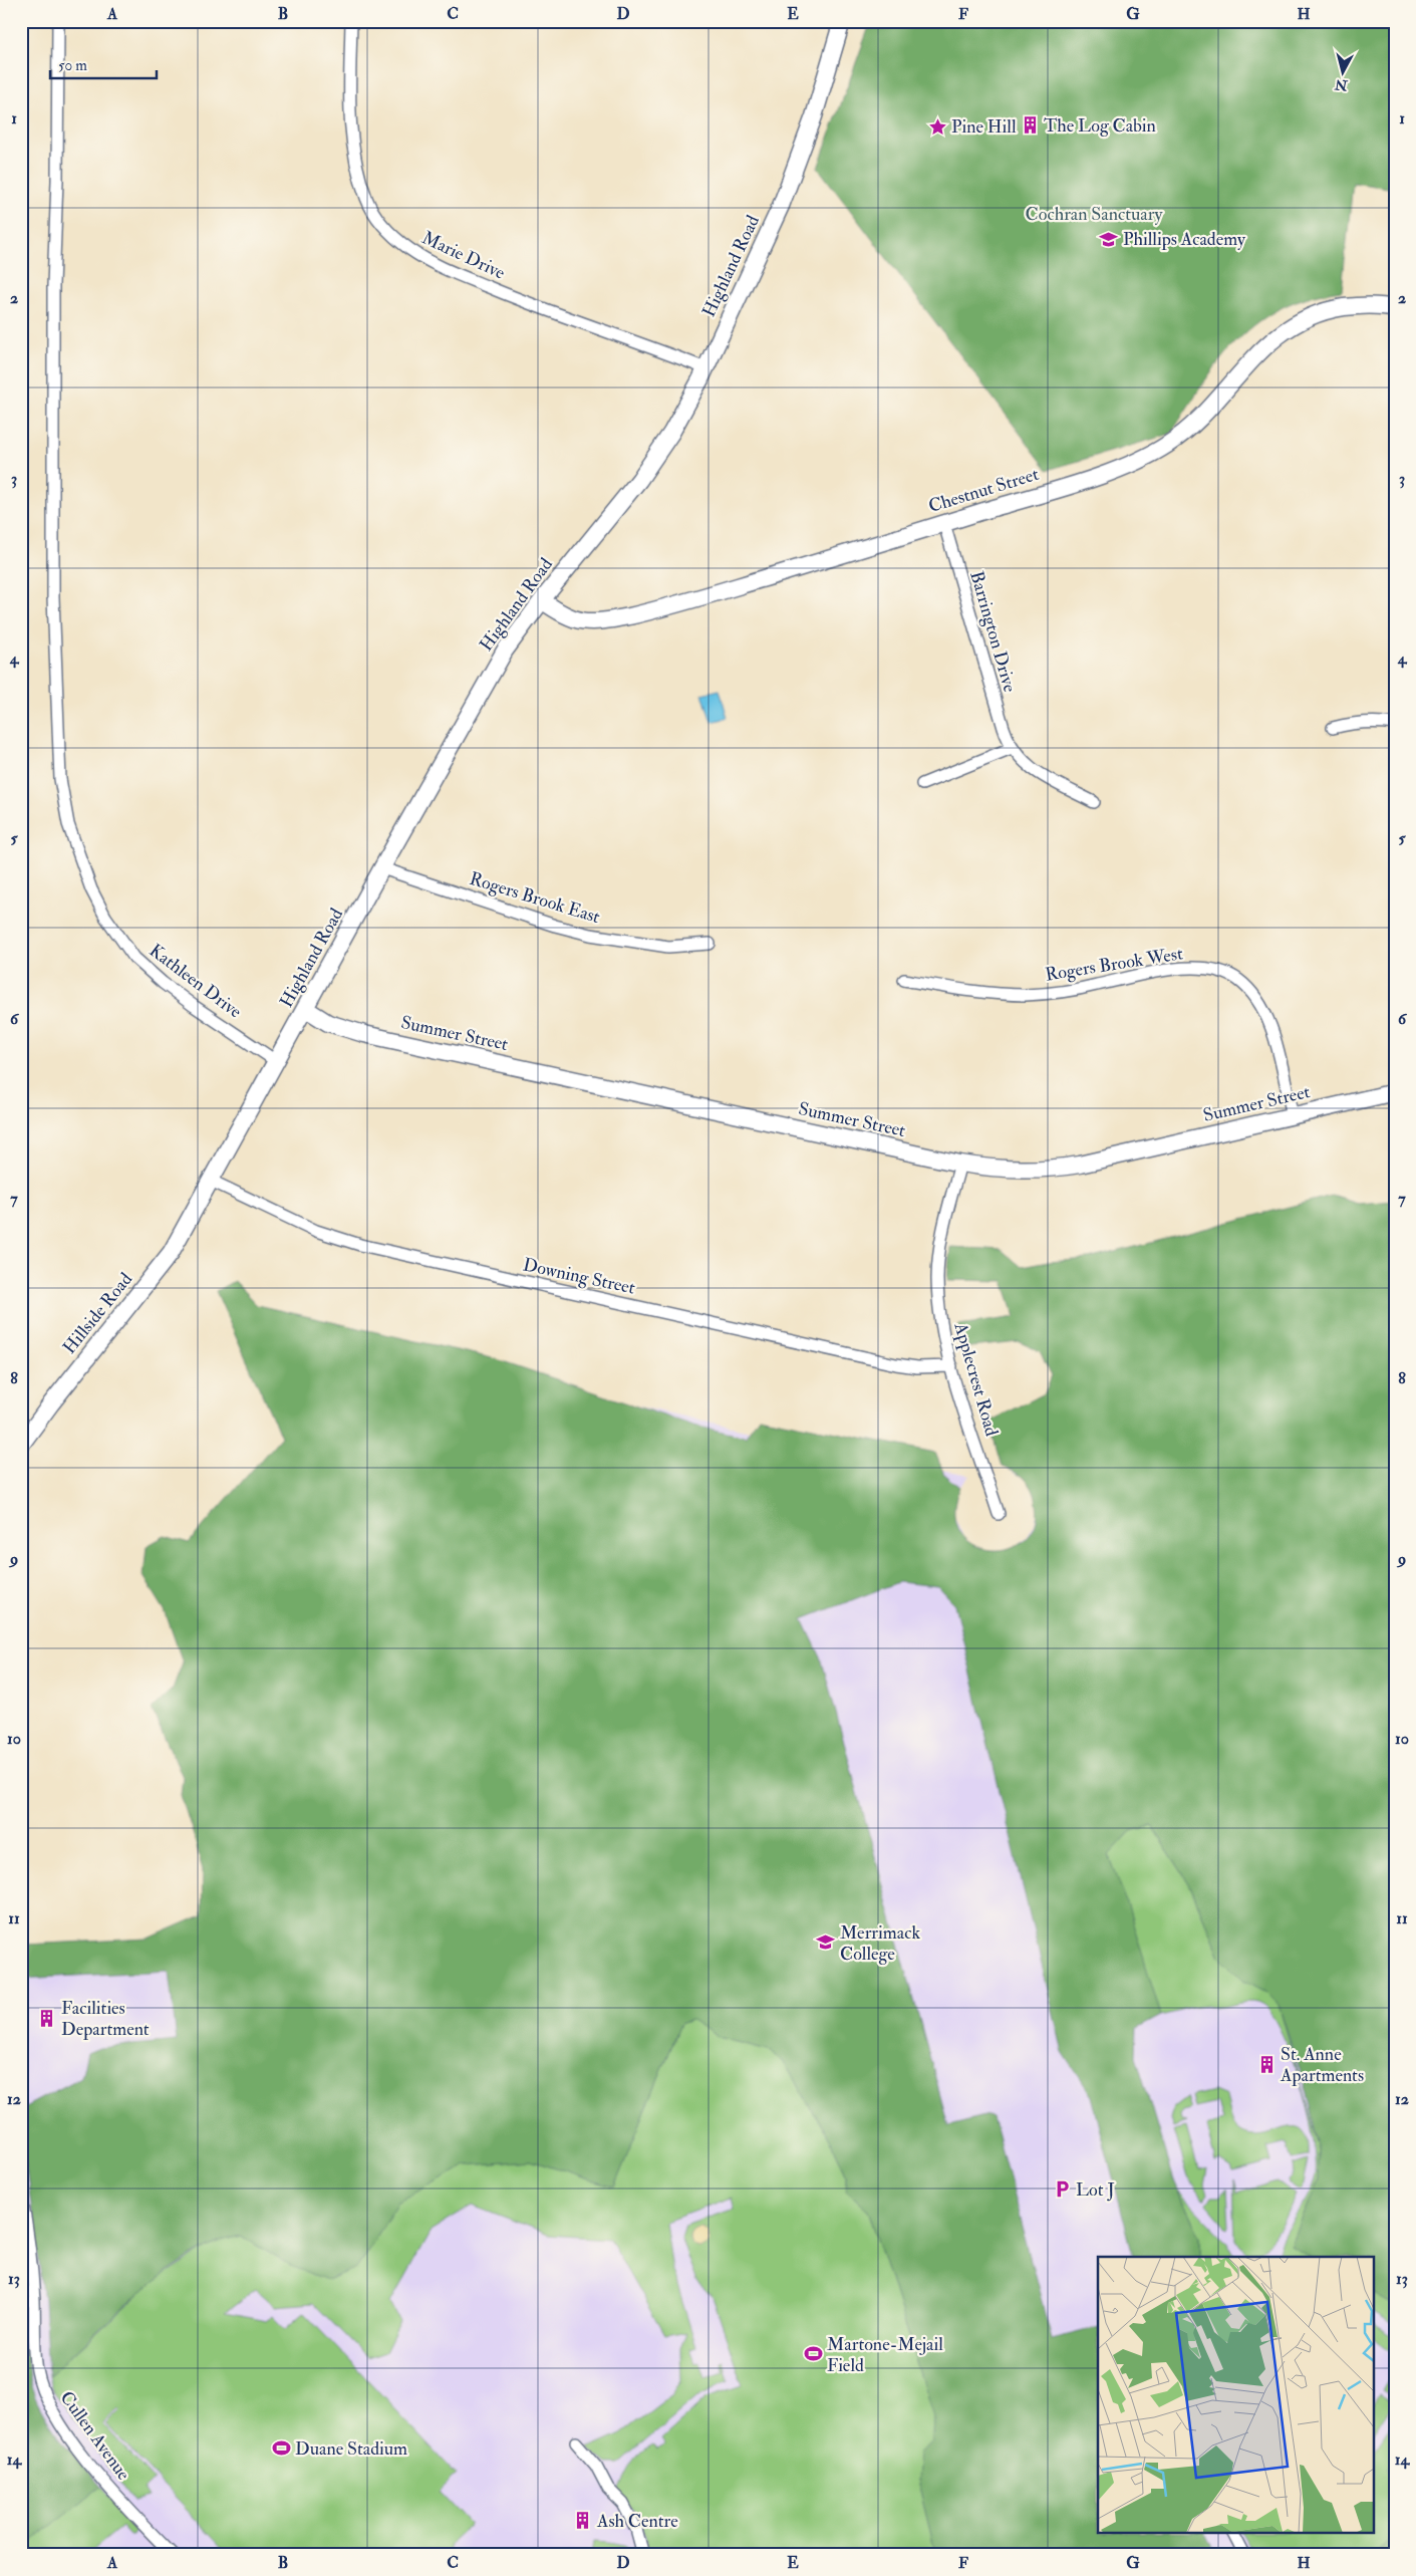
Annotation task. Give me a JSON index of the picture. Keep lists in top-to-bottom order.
{
  "streets": {
    "street": [
      "Marie Drive",
      "Highland Road",
      "Chestnut Street",
      "Barrington Drive",
      "Rogers Brook East",
      "Rogers Brook West",
      "Kathleen Drive",
      "Summer Street",
      "Downing Street",
      "Hillside Road",
      "Applecrest Road",
      "Cullen Avenue"
    ]
  },
  "crossings": [
    ["Marie Drive", "Highland Road"],
    ["Highland Road", "Chestnut Street"],
    ["Highland Road", "Rogers Brook East"],
    ["Highland Road", "Kathleen Drive"],
    ["Highland Road", "Summer Street"],
    ["Highland Road", "Downing Street"],
    ["Highland Road", "Hillside Road"],
    ["Chestnut Street", "Barrington Drive"],
    ["Rogers Brook West", "Summer Street"],
    ["Summer Street", "Applecrest Road"],
    ["Downing Street", "Applecrest Road"]
  ],
  "parks": ["Cochran Sanctuary"],
  "places": {
    "building": [
      "The Log Cabin",
      "Facilities Department",
      "St. Anne Apartments",
      "Ash Centre"
    ],
    "place": ["Pine Hill"],
    "school or university": ["Phillips Academy", "Merrimack College"],
    "parking": ["Lot J"],
    "sports": ["Martone-Mejail Field", "Duane Stadium"]
  },
  "scale_bar": "50 m",
  "north": "bottom",
  "grid": {
    "columns": [
      "A",
      "B",
      "C",
      "D",
      "E",
      "F",
      "G",
      "H"
    ],
    "rows": [
      "1",
      "2",
      "3",
      "4",
      "5",
      "6",
      "7",
      "8",
      "9",
      "10",
      "11",
      "12",
      "13",
      "14"
    ]
  }
}
